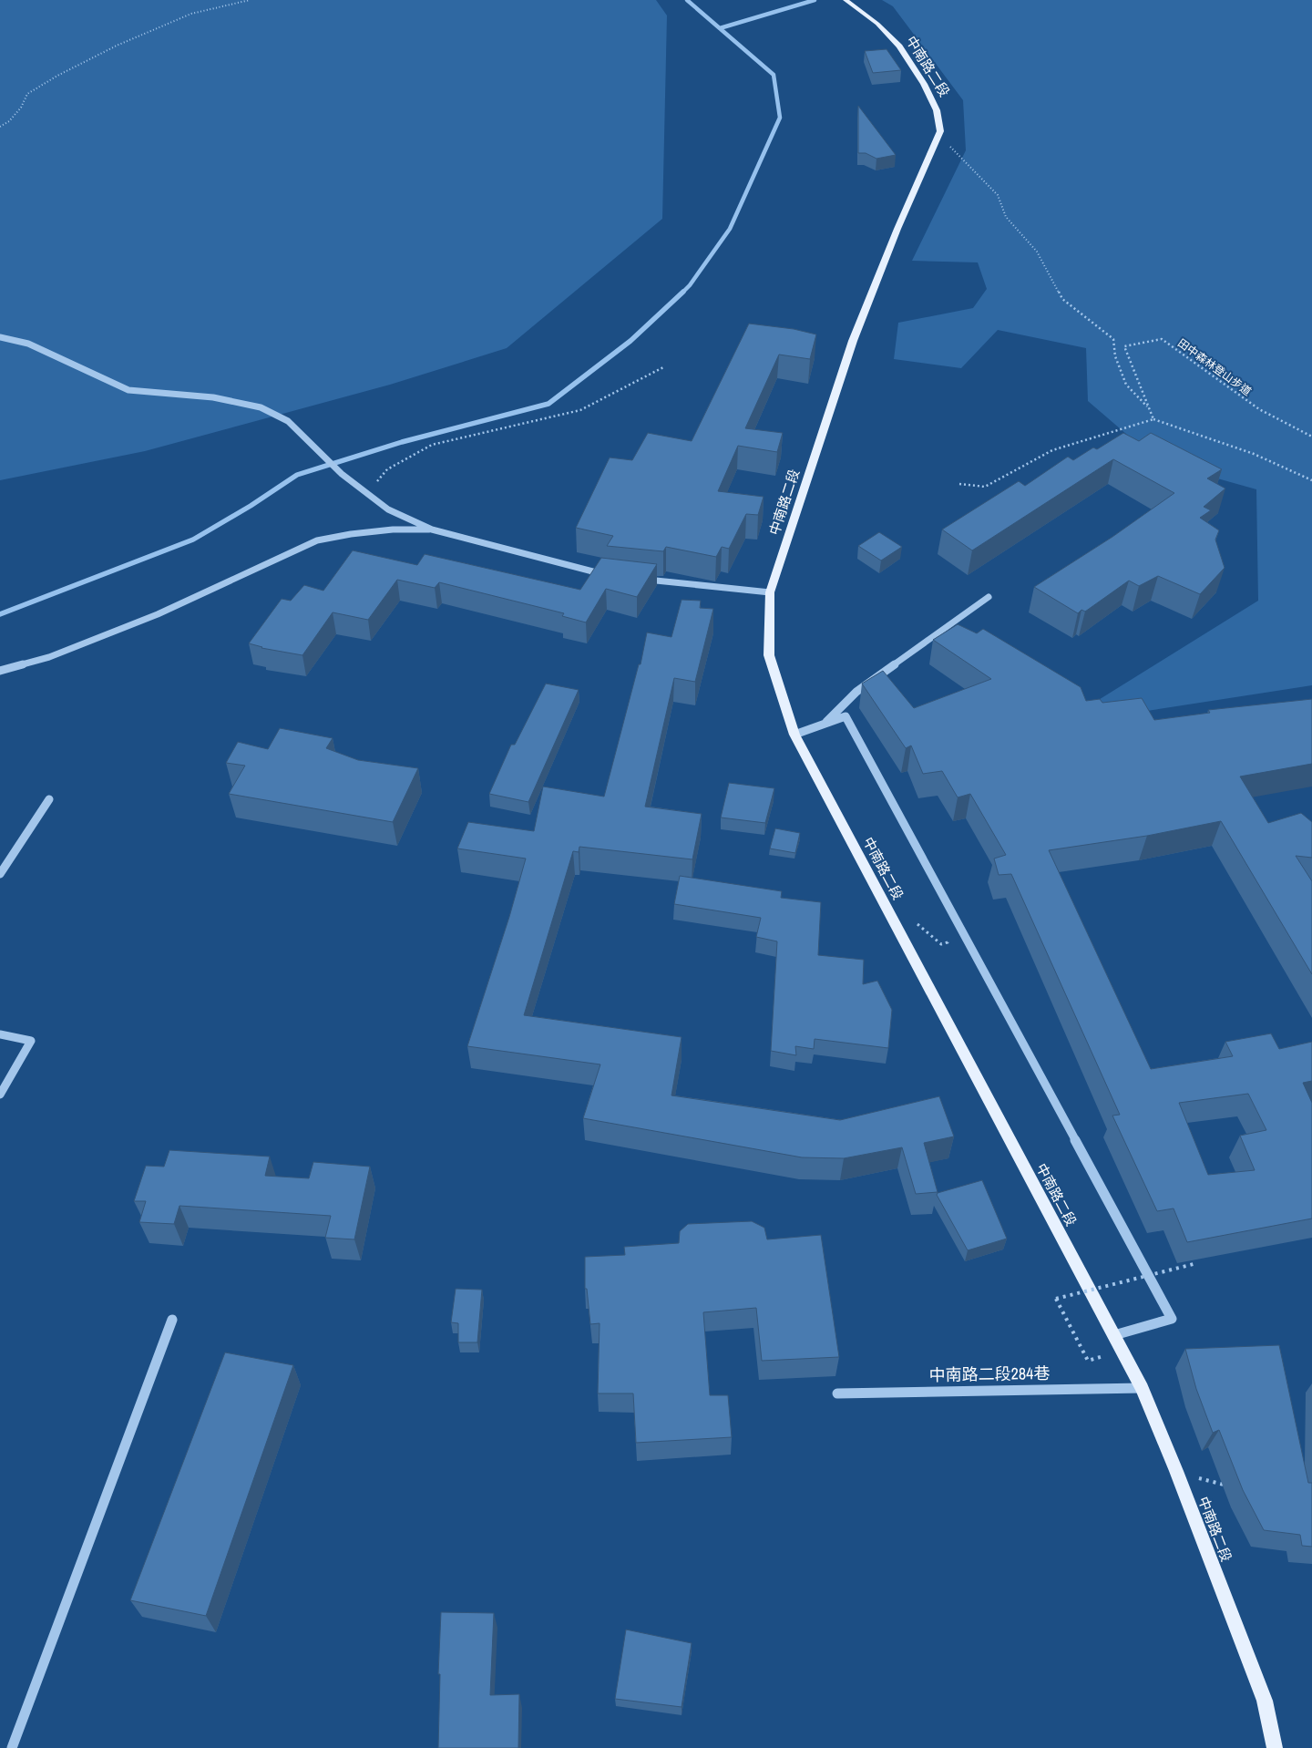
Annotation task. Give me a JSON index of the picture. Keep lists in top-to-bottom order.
{
  "streets": {
    "main road": ["中南路二段"],
    "street": ["中南路二段284巷"],
    "path": ["田中森林登山步道"]
  },
  "crossings": [
    ["中南路二段", "中南路二段284巷"]
  ]
}
